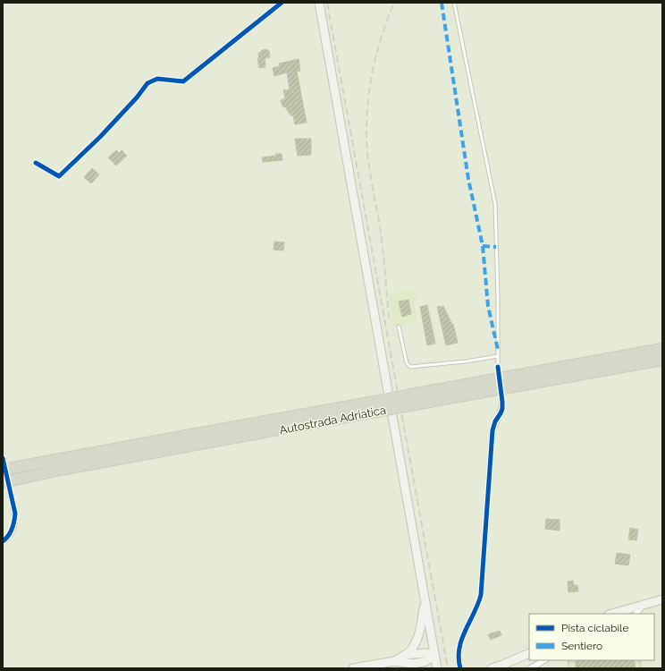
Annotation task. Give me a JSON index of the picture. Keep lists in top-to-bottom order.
{
  "streets": {
    "highway": ["Autostrada Adriatica"]
  },
  "legend": ["Pista ciclabile", "Sentiero"]
}
